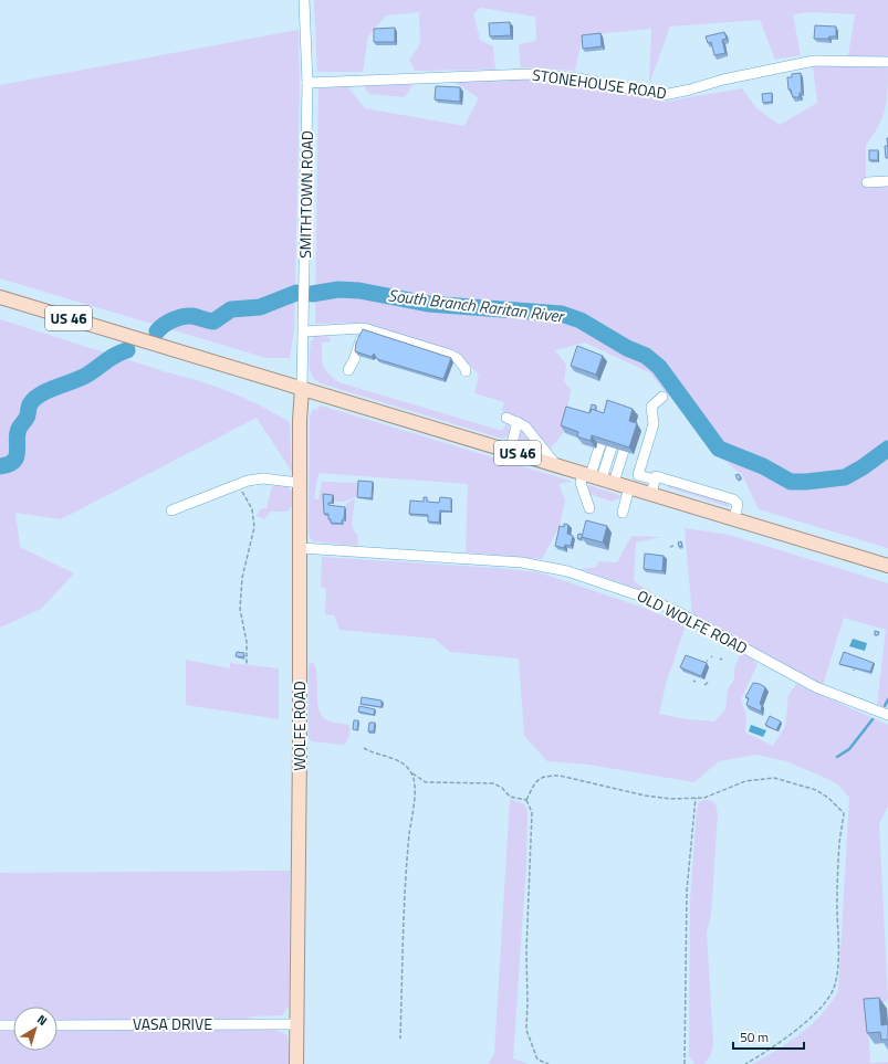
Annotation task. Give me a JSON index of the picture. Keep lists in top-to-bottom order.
{
  "streets": {
    "main road": ["US 46", "WOLFE ROAD"],
    "street": [
      "STONEHOUSE ROAD",
      "SMITHTOWN ROAD",
      "OLD WOLFE ROAD",
      "VASA DRIVE"
    ]
  },
  "crossings": [
    ["STONEHOUSE ROAD", "SMITHTOWN ROAD"],
    ["SMITHTOWN ROAD", "US 46"],
    ["SMITHTOWN ROAD", "WOLFE ROAD"],
    ["US 46", "WOLFE ROAD"],
    ["OLD WOLFE ROAD", "WOLFE ROAD"],
    ["WOLFE ROAD", "VASA DRIVE"]
  ],
  "water": ["South Branch Raritan River"],
  "scale_bar": "50 m",
  "north": "top right"
}
